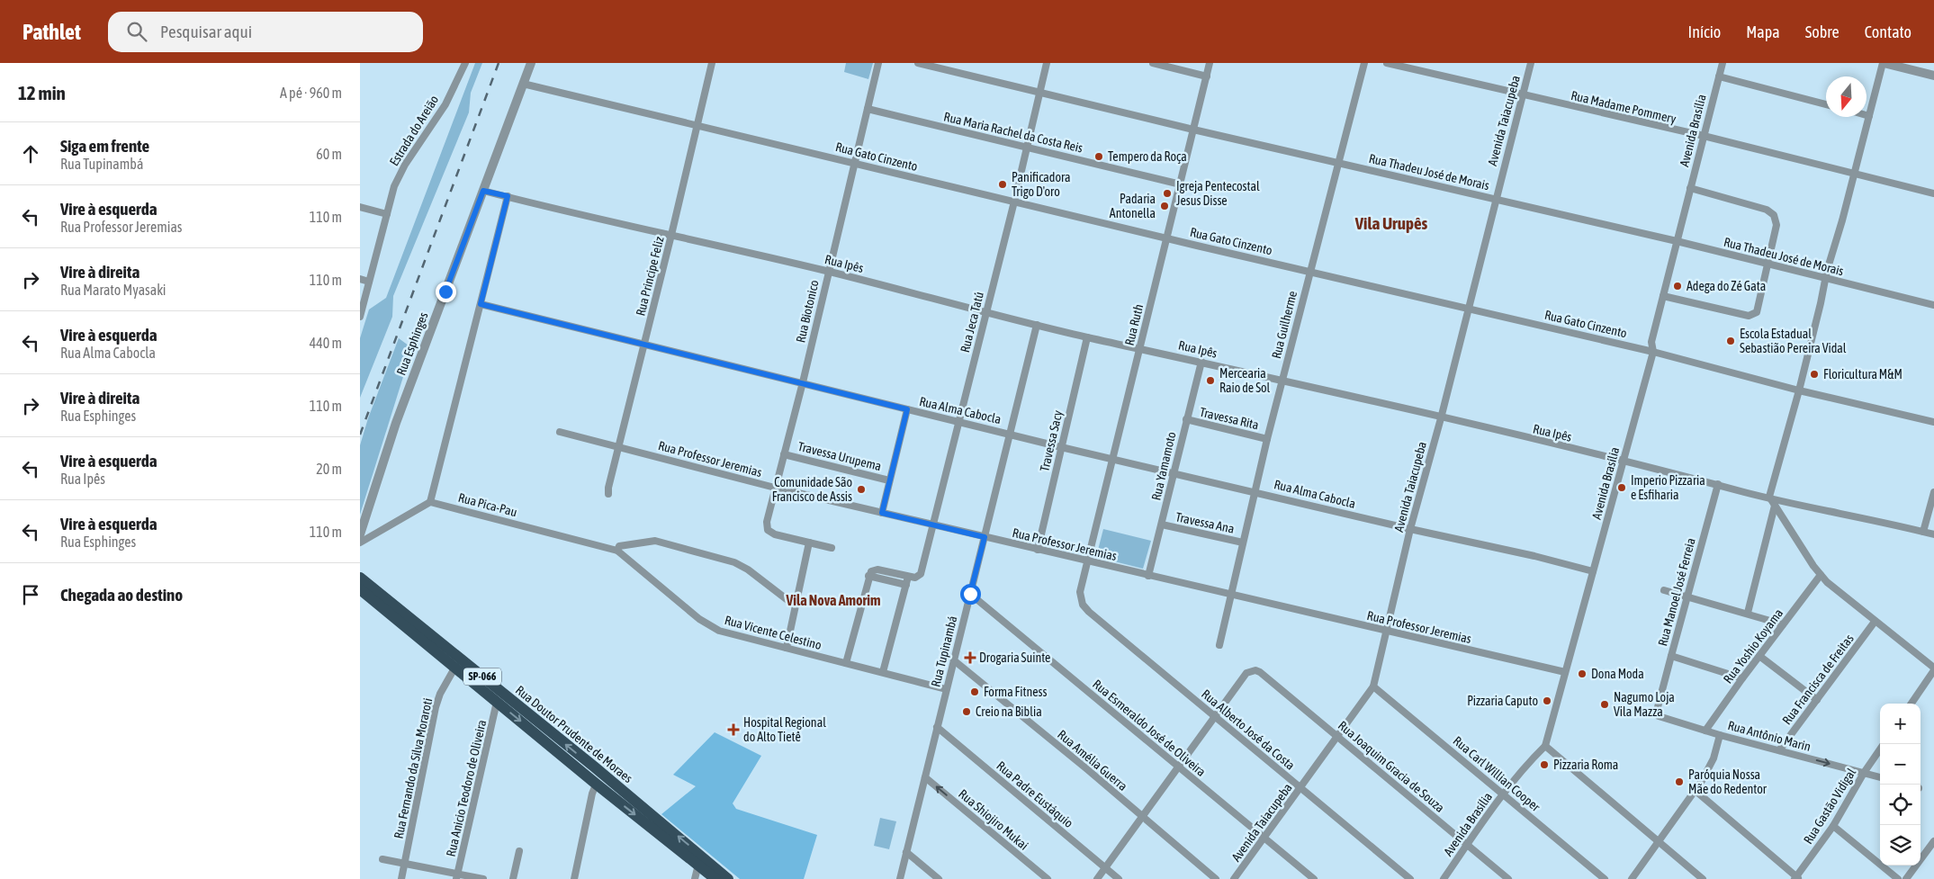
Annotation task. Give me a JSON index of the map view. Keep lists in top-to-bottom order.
{
  "streets": {
    "highway": ["SP-066", "Rua Doutor Prudente de Moraes"],
    "street": [
      "Rua Madame Pommery",
      "Avenida Taiacupeba",
      "Estrada do Areião",
      "Avenida Brasília",
      "Rua Maria Rachel da Costa Reis",
      "Rua Gato Cinzento",
      "Rua Thadeu José de Morais",
      "Rua Ipês",
      "Rua Principe Feliz",
      "Rua Biotonico",
      "Rua Jeca Tatú",
      "Rua Ruth",
      "Rua Guilherme",
      "Rua Esphinges",
      "Rua Alma Cabocla",
      "Travessa Rita",
      "Travessa Sacy",
      "Travessa Urupema",
      "Rua Professor Jeremias",
      "Rua Yamamoto",
      "Rua Pica-Pau",
      "Travessa Ana",
      "Rua Manoel José Ferreia",
      "Rua Vicente Celestino",
      "Rua Yoshio Koyama",
      "Rua Tupinambá",
      "Rua Francisca de Freitas",
      "Rua Esmeraldo José de Oliveira",
      "Rua Alberto José da Costa",
      "Rua Antônio Marin",
      "Rua Amélia Guerra",
      "Rua Joaquim Gracia de Souza",
      "Rua Fernando da Silva Moraroti",
      "Rua Carl Willian Cooper",
      "Rua Anicio Teodoro de Oliveira",
      "Rua Padre Eustáquio",
      "Rua Gastão Vidigal",
      "Rua Shiojiro Mukai"
    ]
  },
  "crossings": [
    ["Rua Madame Pommery", "Avenida Taiacupeba"],
    ["Rua Madame Pommery", "Avenida Brasília"],
    ["Avenida Taiacupeba", "Rua Gato Cinzento"],
    ["Avenida Taiacupeba", "Rua Thadeu José de Morais"],
    ["Avenida Taiacupeba", "Rua Ipês"],
    ["Avenida Taiacupeba", "Rua Alma Cabocla"],
    ["Avenida Taiacupeba", "Rua Professor Jeremias"],
    ["Avenida Taiacupeba", "Rua Esmeraldo José de Oliveira"],
    ["Avenida Taiacupeba", "Rua Alberto José da Costa"],
    ["Avenida Taiacupeba", "Rua Joaquim Gracia de Souza"],
    ["Avenida Taiacupeba", "Rua Carl Willian Cooper"],
    ["Avenida Brasília", "Rua Gato Cinzento"],
    ["Avenida Brasília", "Rua Thadeu José de Morais"],
    ["Avenida Brasília", "Rua Ipês"],
    ["Avenida Brasília", "Rua Alma Cabocla"],
    ["Avenida Brasília", "Rua Professor Jeremias"],
    ["Avenida Brasília", "Rua Joaquim Gracia de Souza"],
    ["Avenida Brasília", "Rua Carl Willian Cooper"],
    ["Rua Maria Rachel da Costa Reis", "Rua Biotonico"],
    ["Rua Maria Rachel da Costa Reis", "Rua Jeca Tatú"],
    ["Rua Maria Rachel da Costa Reis", "Rua Ruth"],
    ["Rua Gato Cinzento", "Rua Principe Feliz"],
    ["Rua Gato Cinzento", "Rua Biotonico"],
    ["Rua Gato Cinzento", "Rua Jeca Tatú"],
    ["Rua Gato Cinzento", "Rua Ruth"],
    ["Rua Gato Cinzento", "Rua Guilherme"],
    ["Rua Gato Cinzento", "Rua Esphinges"],
    ["Rua Thadeu José de Morais", "Rua Jeca Tatú"],
    ["Rua Thadeu José de Morais", "Rua Ruth"],
    ["Rua Thadeu José de Morais", "Rua Guilherme"],
    ["Rua Ipês", "Rua Principe Feliz"],
    ["Rua Ipês", "Rua Biotonico"],
    ["Rua Ipês", "Rua Jeca Tatú"],
    ["Rua Ipês", "Rua Ruth"],
    ["Rua Ipês", "Rua Guilherme"],
    ["Rua Ipês", "Rua Esphinges"],
    ["Rua Ipês", "Travessa Sacy"],
    ["Rua Ipês", "Rua Yamamoto"],
    ["Rua Ipês", "Rua Manoel José Ferreia"],
    ["Rua Ipês", "Rua Tupinambá"],
    ["Rua Principe Feliz", "Rua Alma Cabocla"],
    ["Rua Principe Feliz", "Rua Professor Jeremias"],
    ["Rua Biotonico", "Rua Alma Cabocla"],
    ["Rua Biotonico", "Travessa Urupema"],
    ["Rua Biotonico", "Rua Professor Jeremias"],
    ["Rua Jeca Tatú", "Rua Alma Cabocla"],
    ["Rua Jeca Tatú", "Rua Professor Jeremias"],
    ["Rua Ruth", "Rua Alma Cabocla"],
    ["Rua Ruth", "Rua Professor Jeremias"],
    ["Rua Ruth", "Rua Alberto José da Costa"],
    ["Rua Guilherme", "Rua Alma Cabocla"],
    ["Rua Guilherme", "Travessa Rita"],
    ["Rua Guilherme", "Rua Professor Jeremias"],
    ["Rua Guilherme", "Travessa Ana"],
    ["Rua Alma Cabocla", "Travessa Sacy"],
    ["Rua Alma Cabocla", "Rua Yamamoto"],
    ["Rua Alma Cabocla", "Rua Tupinambá"],
    ["Travessa Rita", "Rua Yamamoto"],
    ["Travessa Sacy", "Rua Professor Jeremias"],
    ["Rua Professor Jeremias", "Rua Yamamoto"],
    ["Rua Professor Jeremias", "Rua Tupinambá"],
    ["Rua Yamamoto", "Travessa Ana"],
    ["Rua Pica-Pau", "Rua Vicente Celestino"],
    ["Rua Manoel José Ferreia", "Rua Antônio Marin"],
    ["Rua Vicente Celestino", "Rua Tupinambá"],
    ["Rua Yoshio Koyama", "Rua Antônio Marin"],
    ["Rua Tupinambá", "Rua Esmeraldo José de Oliveira"],
    ["Rua Tupinambá", "Rua Amélia Guerra"],
    ["Rua Tupinambá", "Rua Padre Eustáquio"],
    ["Rua Tupinambá", "Rua Shiojiro Mukai"],
    ["Rua Francisca de Freitas", "Rua Antônio Marin"],
    ["Rua Alberto José da Costa", "Rua Joaquim Gracia de Souza"],
    ["Rua Doutor Prudente de Moraes", "Rua Fernando da Silva Moraroti"],
    ["Rua Doutor Prudente de Moraes", "Rua Anicio Teodoro de Oliveira"],
    ["Rua Antônio Marin", "Rua Gastão Vidigal"]
  ],
  "one_way": ["Rua Antônio Marin", "Rua Shiojiro Mukai"],
  "districts": ["Vila Urupês", "Vila Nova Amorim"],
  "places": {
    "other": [
      "Tempero da Roça",
      "Panificadora Trigo D'oro",
      "Igreja Pentecostal Jesus Disse",
      "Padaria Antonella",
      "Adega do Zé Gata",
      "Escola Estadual Sebastião Pereira Vidal",
      "Floricultura M&M",
      "Mercearia Raio de Sol",
      "Imperio Pizzaria e Esfiharia",
      "Comunidade São Francisco de Assis",
      "Dona Moda",
      "Forma Fitness",
      "Pizzaria Caputo",
      "Nagumo Loja Vila Mazza",
      "Creio na Biblia",
      "Pizzaria Roma",
      "Paróquia Nossa Mãe do Redentor"
    ],
    "health": ["Drogaria Suinte", "Hospital Regional do Alto Tietê"]
  },
  "north": "bottom",
  "page": {
    "header": "Pathlet",
    "search": "Pesquisar aqui",
    "nav": [
      "Início",
      "Mapa",
      "Sobre",
      "Contato"
    ],
    "heading": ["12 min", "A pé · 960 m"],
    "list": [
      ["Siga em frente", "Rua Tupinambá", "60 m"],
      ["Vire à esquerda", "Rua Professor Jeremias", "110 m"],
      ["Vire à direita", "Rua Marato Myasaki", "110 m"],
      ["Vire à esquerda", "Rua Alma Cabocla", "440 m"],
      ["Vire à direita", "Rua Esphinges", "110 m"],
      ["Vire à esquerda", "Rua Ipês", "20 m"],
      ["Vire à esquerda", "Rua Esphinges", "110 m"],
      "Chegada ao destino"
    ],
    "map_buttons": ["+", "−"]
  }
}
